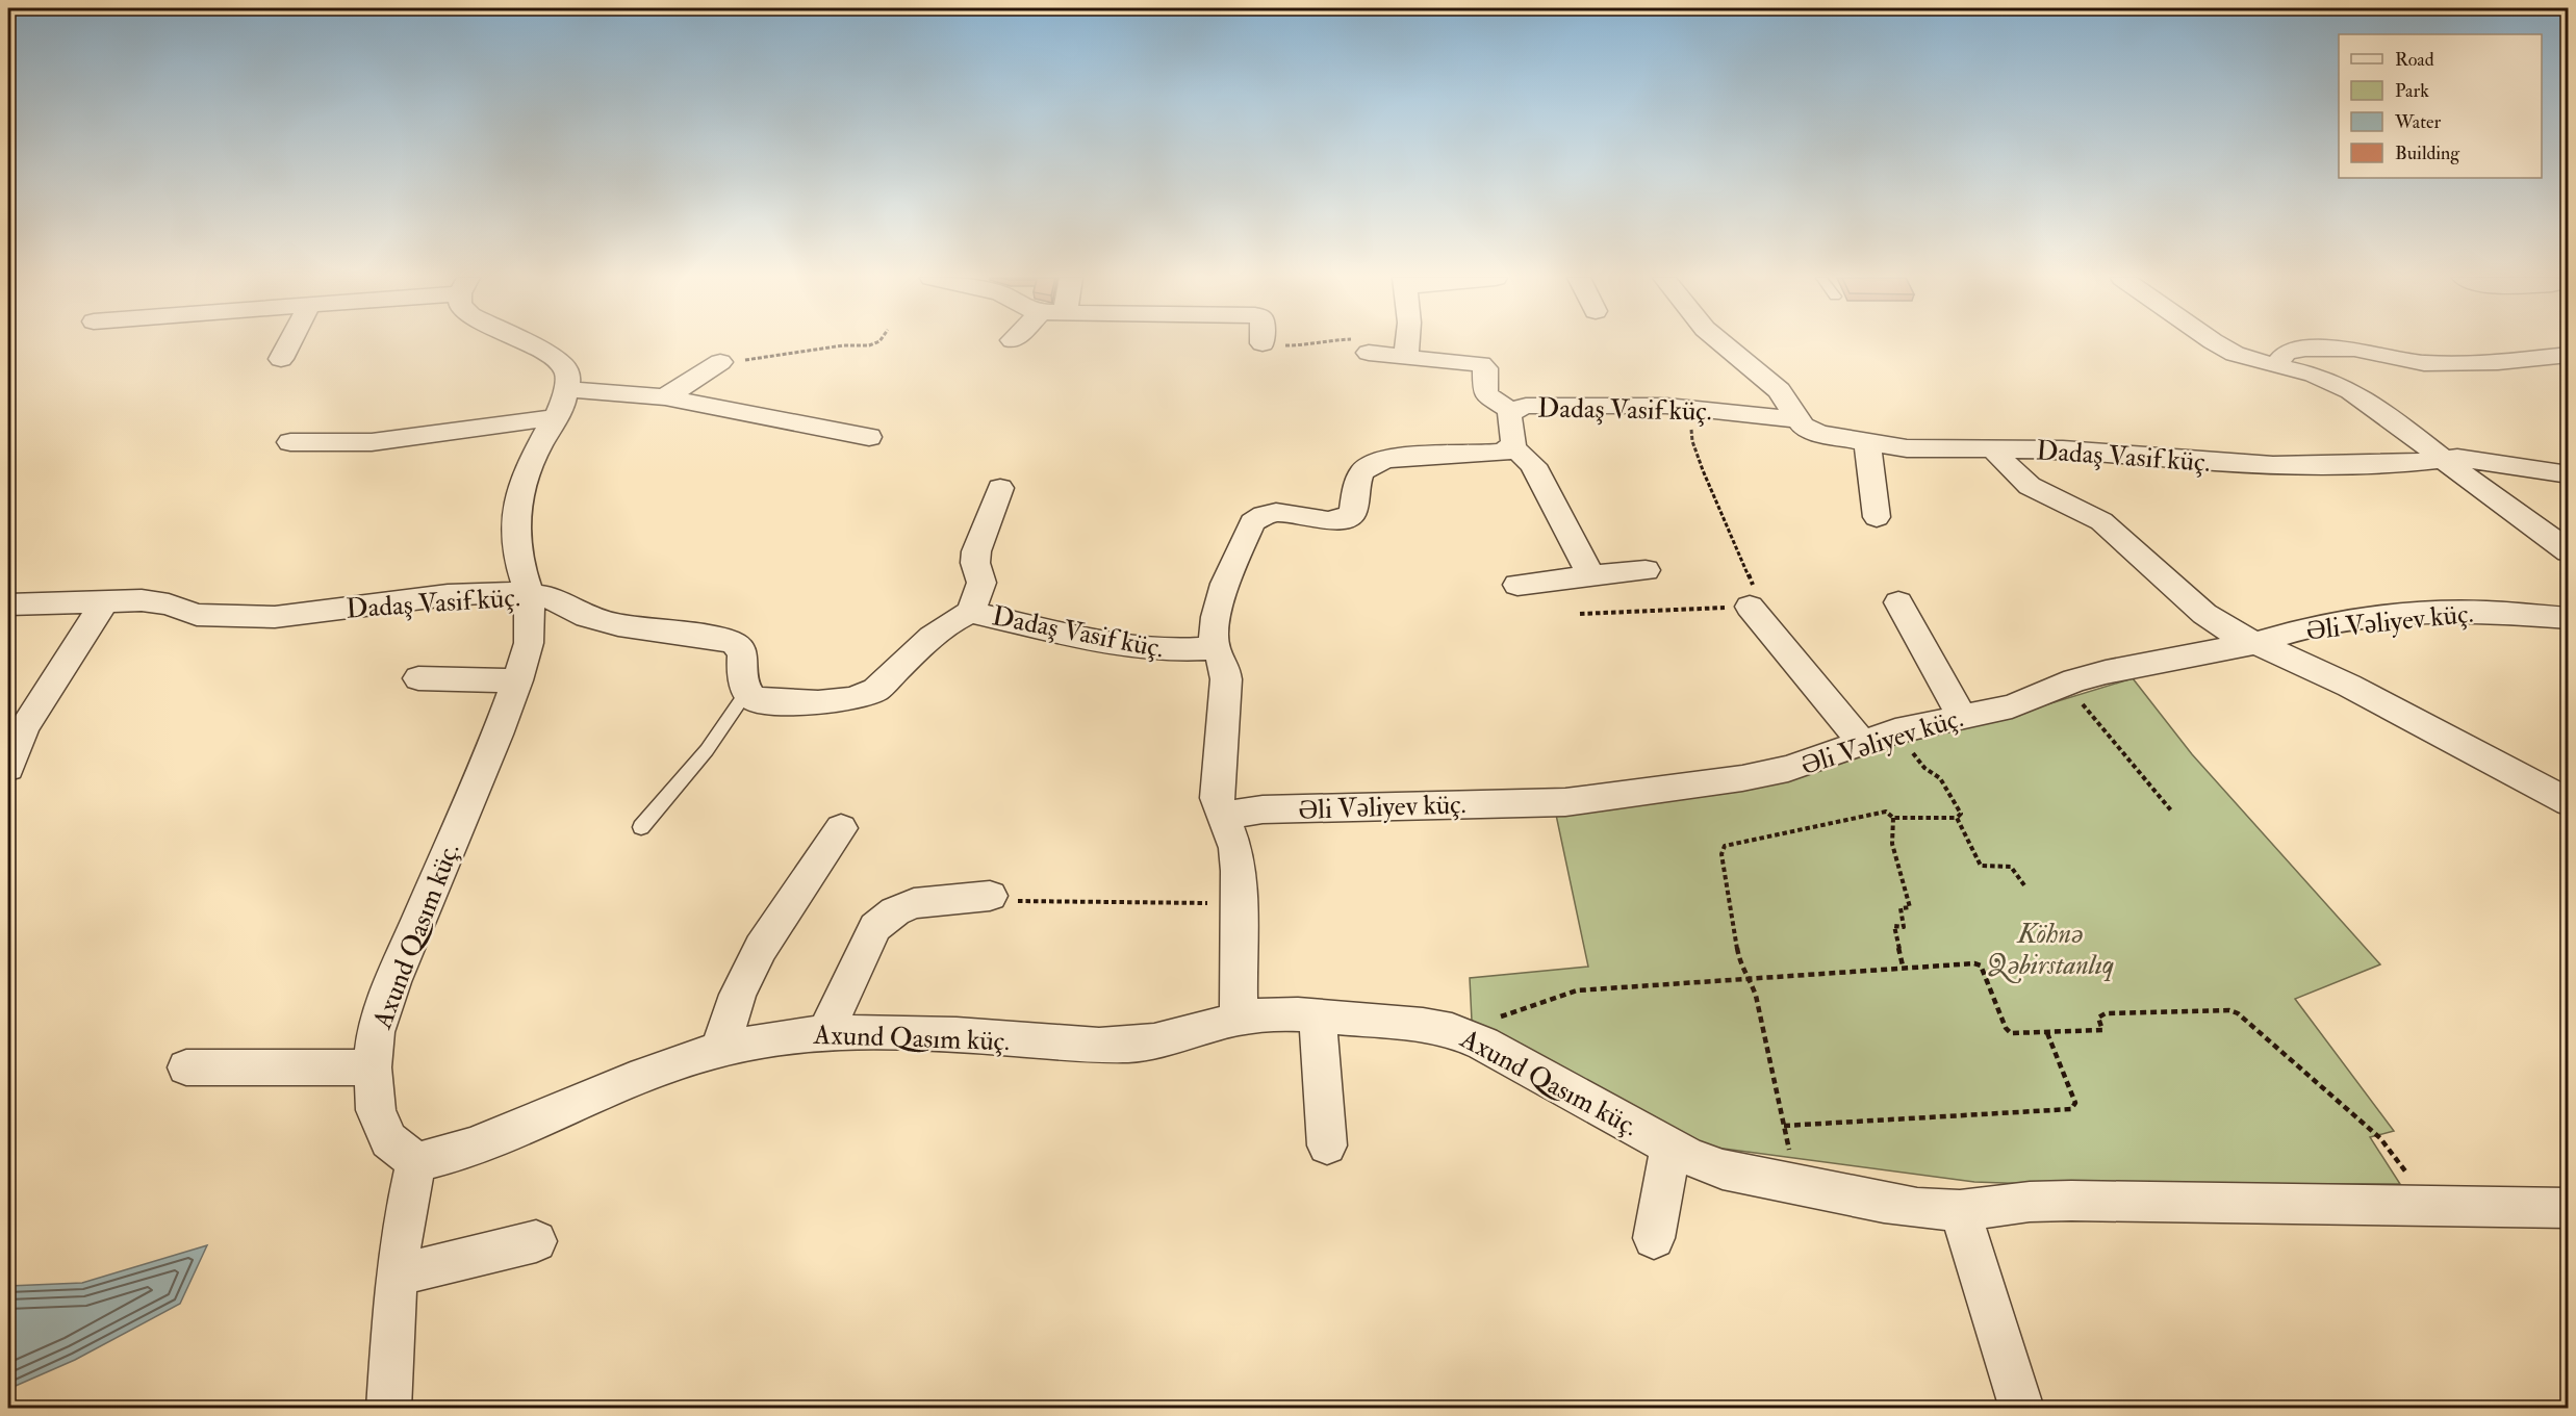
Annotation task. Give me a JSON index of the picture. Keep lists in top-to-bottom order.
{
  "streets": {
    "street": ["Dadaş Vasif küç.", "Əli Vəliyev küç.", "Axund Qasım küç."]
  },
  "crossings": [
    ["Dadaş Vasif küç.", "Axund Qasım küç."]
  ],
  "parks": ["Köhnə Qəbirstanlıq"],
  "legend": [
    "Road",
    "Park",
    "Water",
    "Building"
  ]
}
